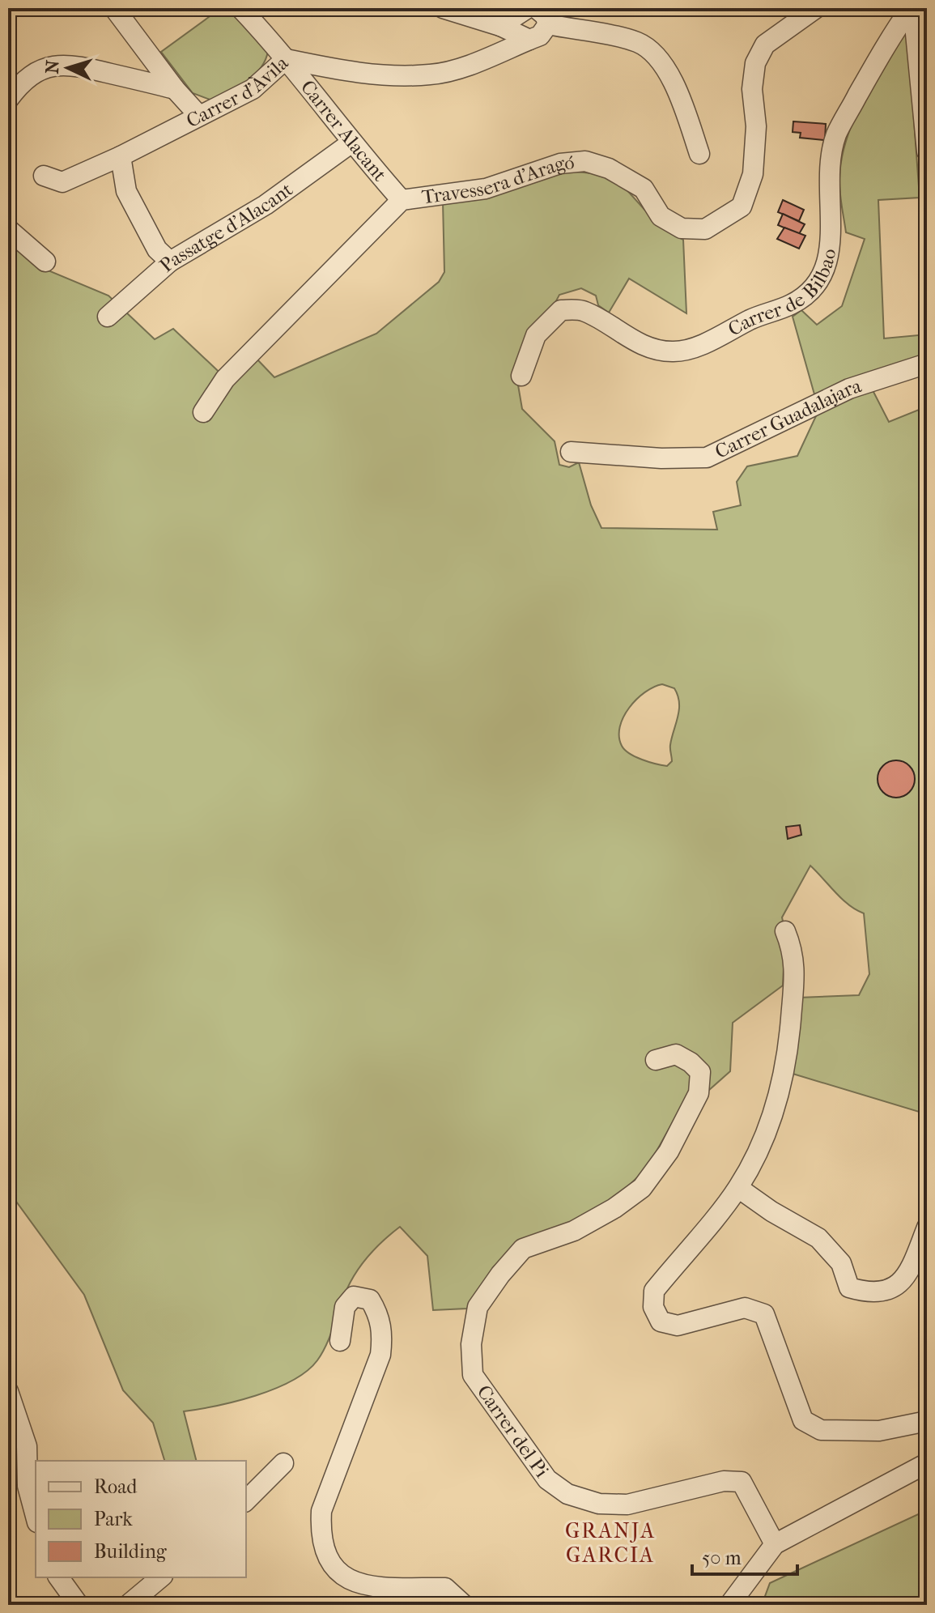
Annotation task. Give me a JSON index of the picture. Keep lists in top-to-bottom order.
{
  "streets": {
    "street": [
      "Carrer d'Àvila",
      "Carrer Alacant",
      "Travessera d'Aragó",
      "Passatge d'Alacant",
      "Carrer de Bilbao",
      "Carrer Guadalajara",
      "Carrer del Pi"
    ]
  },
  "crossings": [
    ["Carrer d'Àvila", "Carrer Alacant"],
    ["Carrer Alacant", "Travessera d'Aragó"],
    ["Carrer Alacant", "Passatge d'Alacant"]
  ],
  "districts": ["GRANJA GARCIA"],
  "legend": ["Road", "Park", "Building"],
  "scale_bar": "50 m",
  "north": "left"
}
